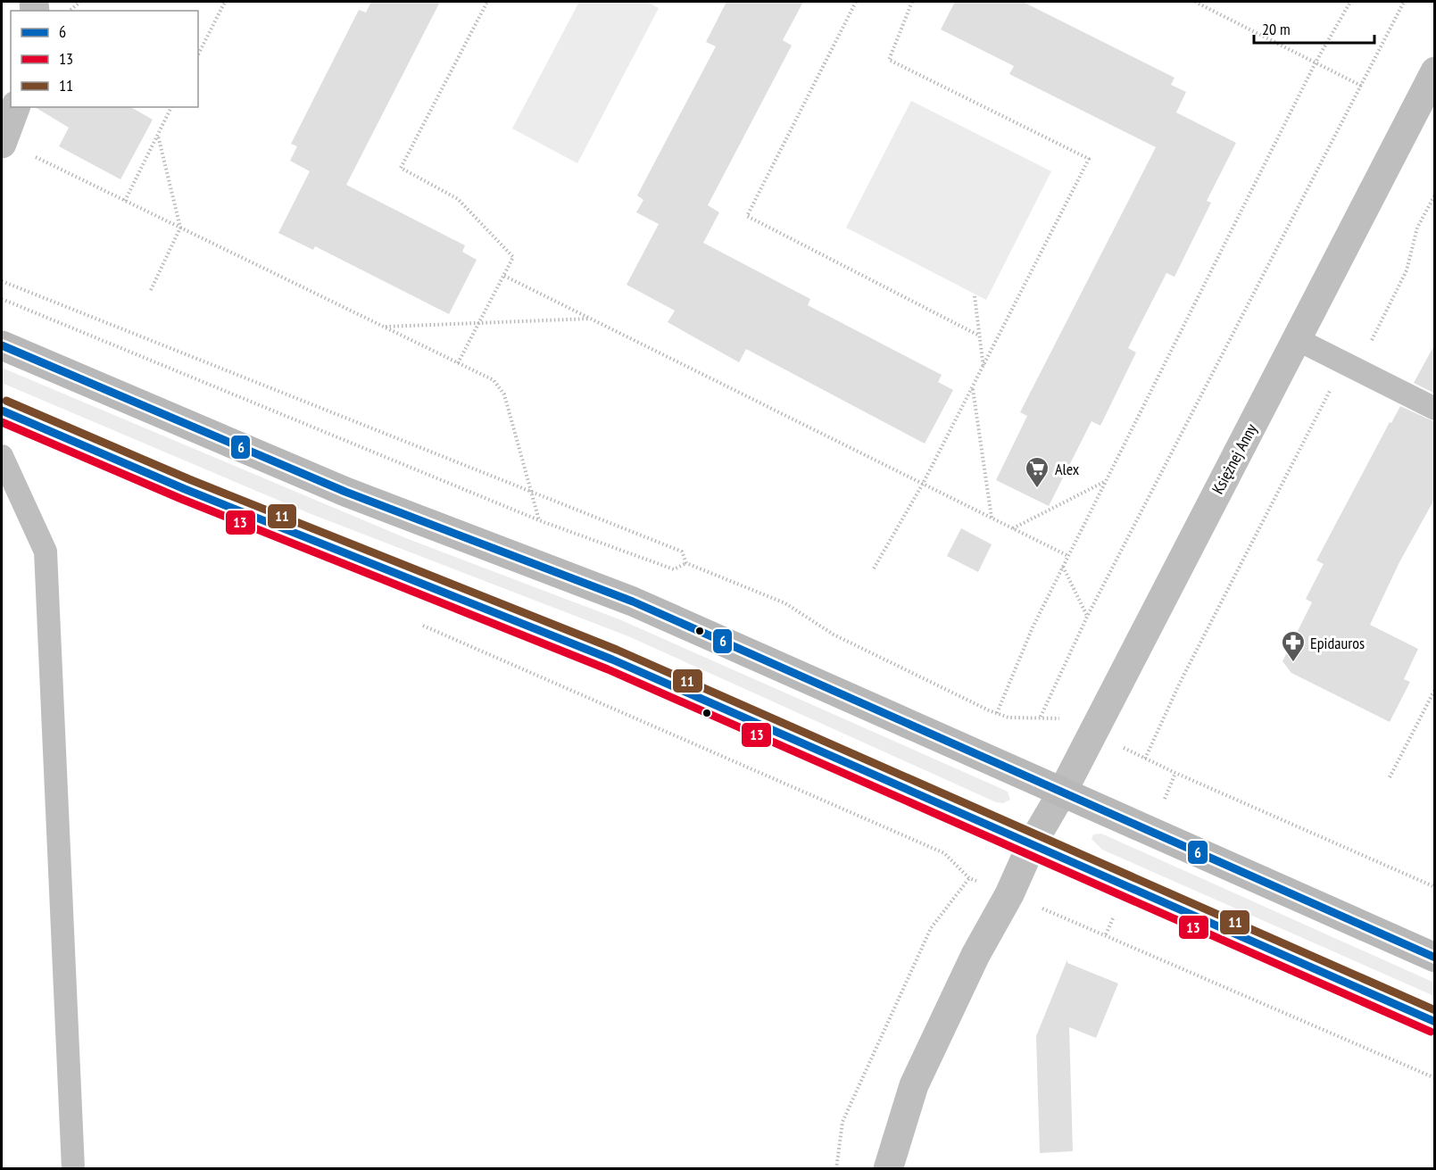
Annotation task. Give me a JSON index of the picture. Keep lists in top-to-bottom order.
{
  "streets": {
    "street": ["Księżnej Anny"]
  },
  "places": {
    "supermarket": ["Alex"],
    "pharmacy": ["Epidauros"]
  },
  "lines": ["transit line 6", "transit line 11", "transit line 13"],
  "legend": ["6", "13", "11"],
  "scale_bar": "20 m"
}
